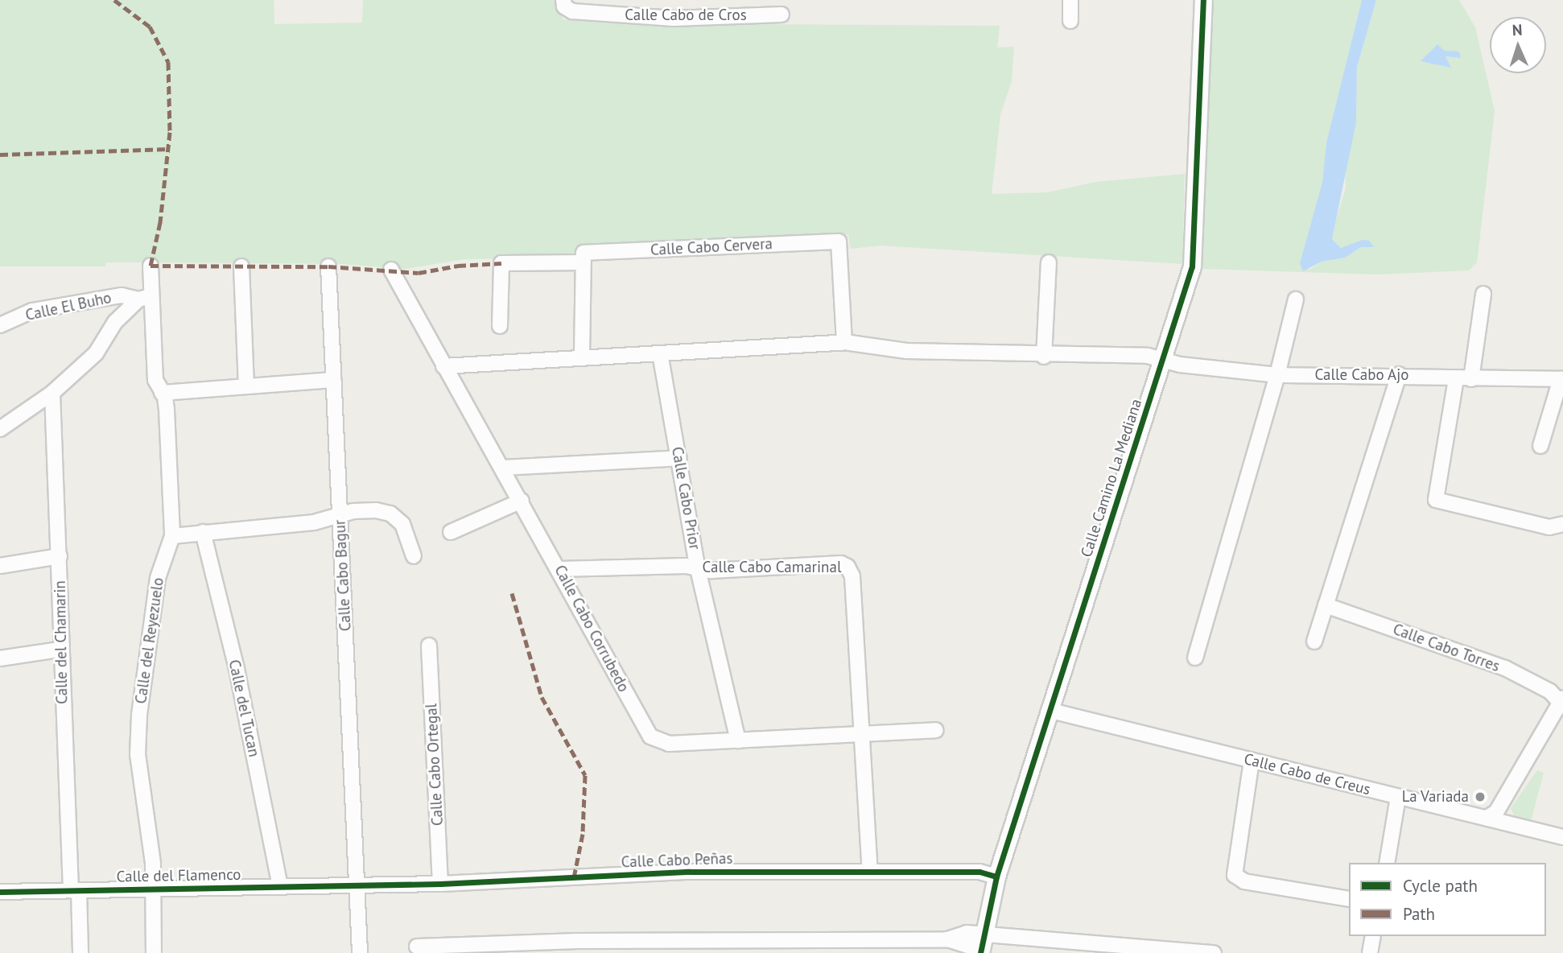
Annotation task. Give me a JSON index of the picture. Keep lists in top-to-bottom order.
{
  "streets": {
    "street": [
      "Calle Cabo de Cros",
      "Calle Cabo Cervera",
      "Calle El Buho",
      "Calle Cabo Ajo",
      "Calle Camino La Mediana",
      "Calle Cabo Prior",
      "Calle Cabo Camarinal",
      "Calle Cabo Bagur",
      "Calle Cabo Corrubedo",
      "Calle del Reyezuelo",
      "Calle del Chamarin",
      "Calle Cabo Torres",
      "Calle del Tucan",
      "Calle Cabo Ortegal",
      "Calle Cabo de Creus",
      "Calle Cabo Peñas",
      "Calle del Flamenco"
    ]
  },
  "crossings": [
    ["Calle El Buho", "Calle del Reyezuelo"],
    ["Calle Cabo Ajo", "Calle Camino La Mediana"],
    ["Calle Camino La Mediana", "Calle Cabo de Creus"],
    ["Calle Camino La Mediana", "Calle Cabo Peñas"],
    ["Calle Cabo Prior", "Calle Cabo Camarinal"],
    ["Calle Cabo Prior", "Calle Cabo Corrubedo"],
    ["Calle Cabo Camarinal", "Calle Cabo Corrubedo"],
    ["Calle Cabo Camarinal", "Calle Cabo Peñas"],
    ["Calle Cabo Bagur", "Calle Cabo Peñas"],
    ["Calle Cabo Bagur", "Calle del Flamenco"],
    ["Calle del Reyezuelo", "Calle del Flamenco"],
    ["Calle del Chamarin", "Calle del Flamenco"],
    ["Calle del Tucan", "Calle del Flamenco"],
    ["Calle Cabo Ortegal", "Calle Cabo Peñas"],
    ["Calle Cabo Peñas", "Calle del Flamenco"]
  ],
  "places": ["La Variada"],
  "legend": ["Cycle path", "Path"],
  "north": "top"
}
